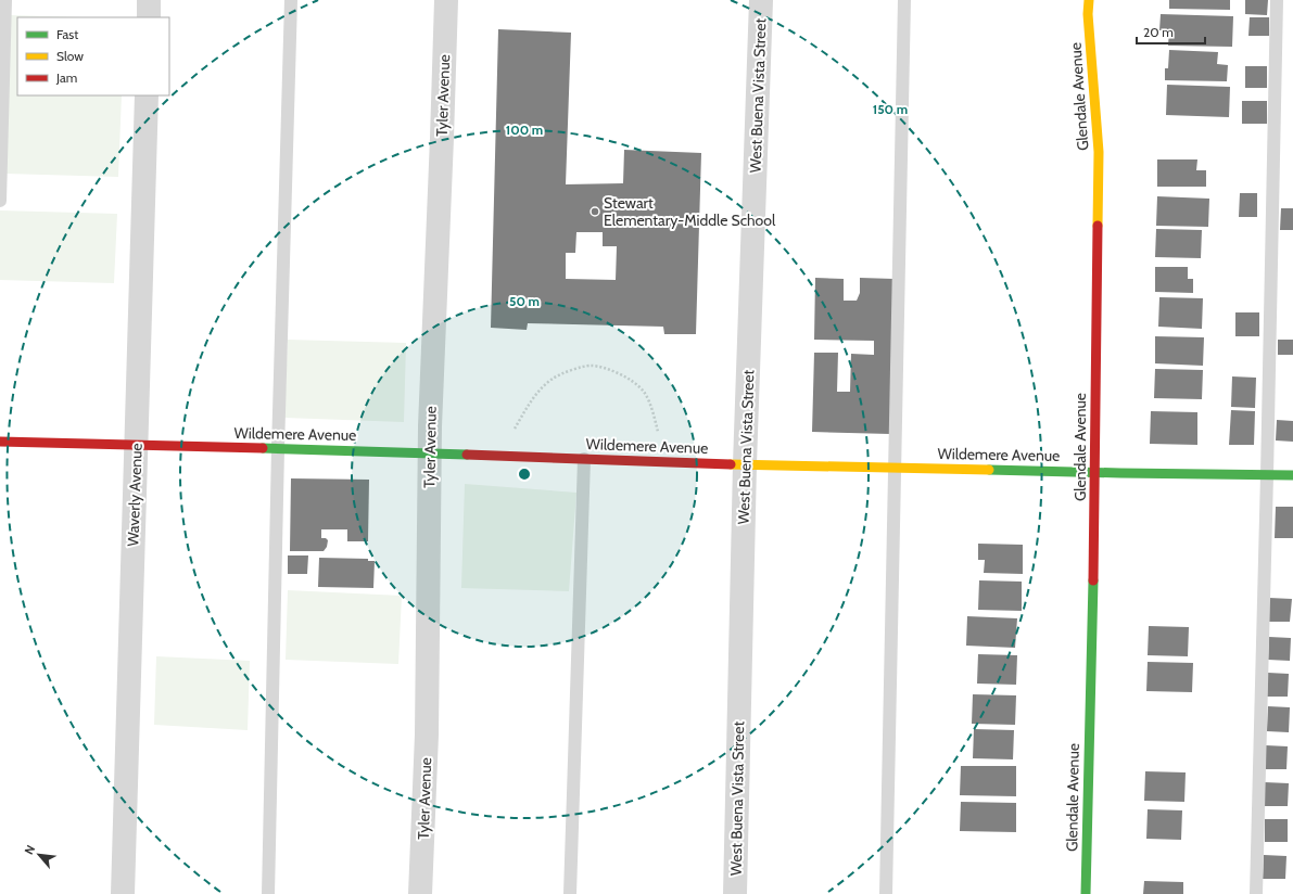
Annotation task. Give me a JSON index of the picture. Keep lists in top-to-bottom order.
{
  "streets": {
    "street": [
      "Tyler Avenue",
      "West Buena Vista Street",
      "Glendale Avenue",
      "Wildemere Avenue",
      "Waverly Avenue"
    ]
  },
  "crossings": [
    ["Tyler Avenue", "Wildemere Avenue"],
    ["West Buena Vista Street", "Wildemere Avenue"],
    ["Glendale Avenue", "Wildemere Avenue"],
    ["Wildemere Avenue", "Waverly Avenue"]
  ],
  "places": ["Stewart Elementary-Middle School"],
  "legend": ["Fast", "Slow", "Jam"],
  "scale_bar": "20 m",
  "north": "top left",
  "rings": ["150 m", "100 m", "50 m"]
}
